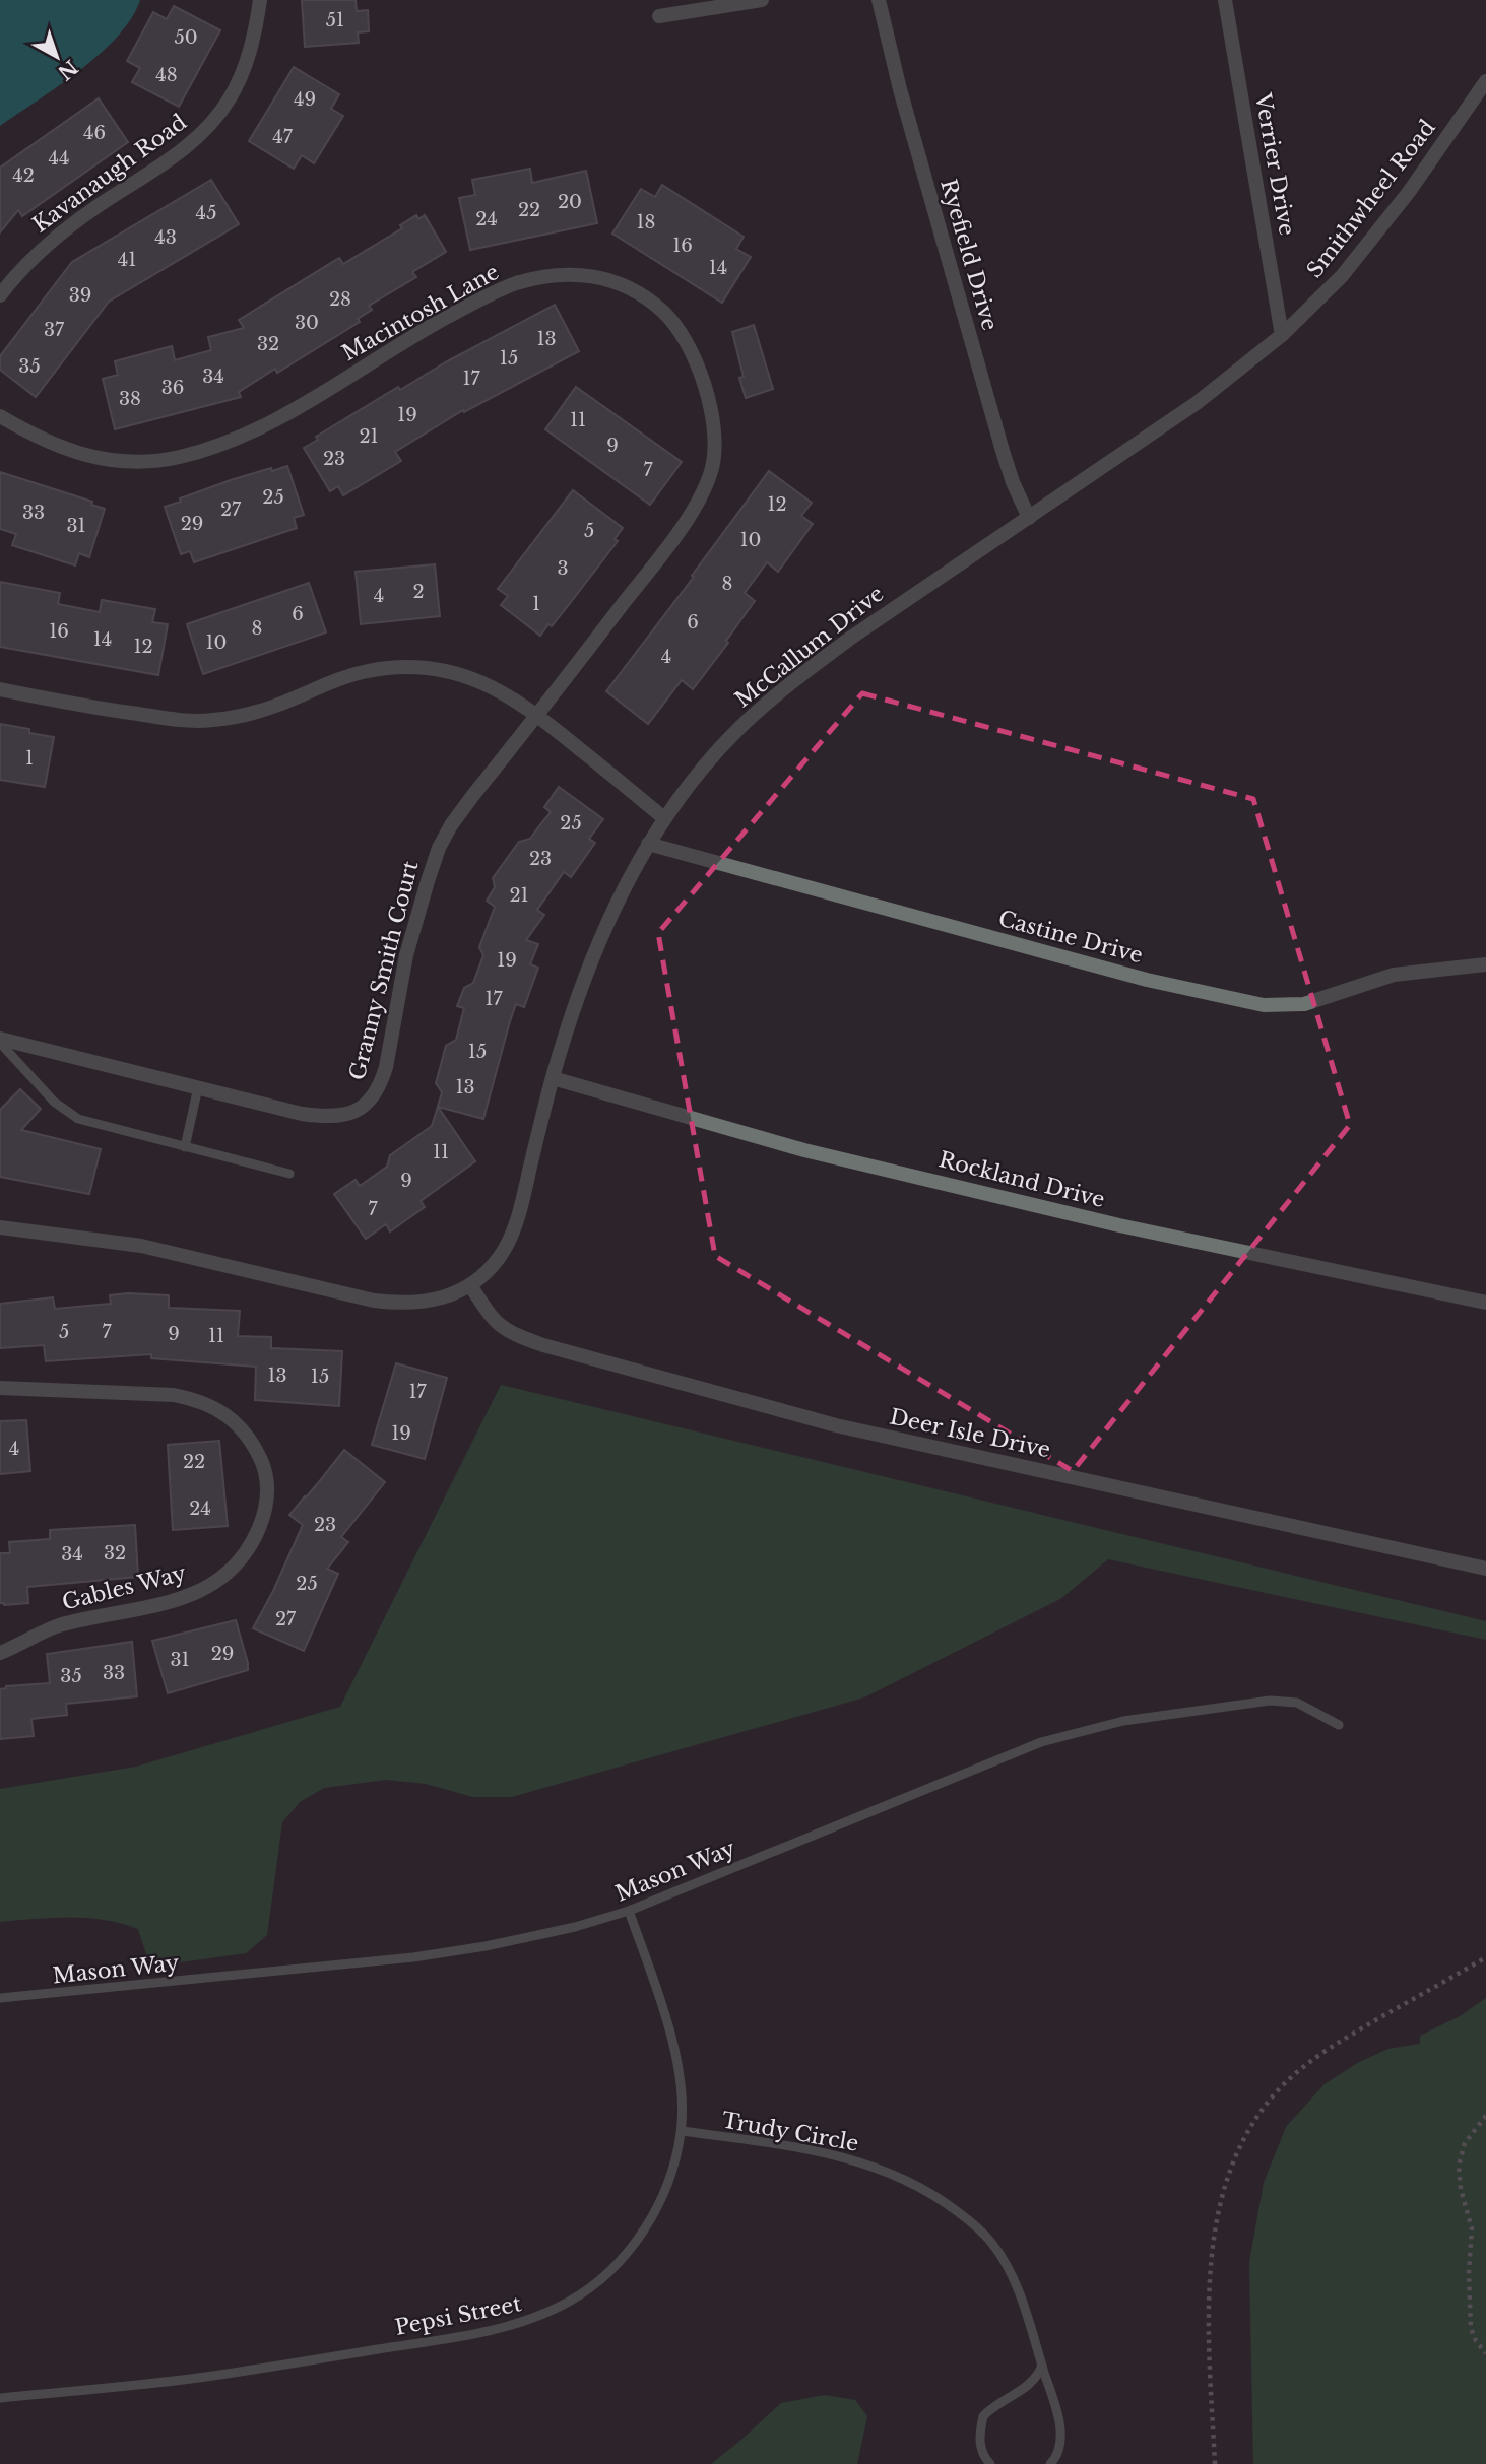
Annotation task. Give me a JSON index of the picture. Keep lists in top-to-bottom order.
{
  "streets": {
    "street": [
      "Verrier Drive",
      "Kavanaugh Road",
      "Smithwheel Road",
      "Ryefield Drive",
      "Macintosh Lane",
      "McCallum Drive",
      "Castine Drive",
      "Granny Smith Court",
      "Rockland Drive",
      "Deer Isle Drive",
      "Gables Way"
    ],
    "lane": ["Mason Way", "Trudy Circle", "Pepsi Street"]
  },
  "crossings": [
    ["Verrier Drive", "Smithwheel Road"],
    ["Verrier Drive", "McCallum Drive"],
    ["Smithwheel Road", "McCallum Drive"],
    ["Ryefield Drive", "McCallum Drive"],
    ["Macintosh Lane", "Granny Smith Court"],
    ["McCallum Drive", "Castine Drive"],
    ["McCallum Drive", "Rockland Drive"],
    ["McCallum Drive", "Deer Isle Drive"],
    ["Mason Way", "Pepsi Street"],
    ["Trudy Circle", "Pepsi Street"]
  ],
  "house_numbers": [
    "51",
    "50",
    "48",
    "49",
    "46",
    "47",
    "44",
    "42",
    "20",
    "22",
    "45",
    "24",
    "18",
    "43",
    "16",
    "41",
    "14",
    "39",
    "28",
    "30",
    "37",
    "13",
    "32",
    "15",
    "35",
    "34",
    "17",
    "36",
    "38",
    "19",
    "11",
    "21",
    "9",
    "23",
    "7",
    "25",
    "12",
    "27",
    "33",
    "29",
    "31",
    "5",
    "10",
    "3",
    "8",
    "2",
    "4",
    "1",
    "6",
    "6",
    "8",
    "16",
    "14",
    "10",
    "12",
    "4",
    "1",
    "25",
    "23",
    "21",
    "19",
    "17",
    "15",
    "13",
    "11",
    "9",
    "7",
    "5",
    "7",
    "9",
    "11",
    "13",
    "15",
    "17",
    "19",
    "4",
    "22",
    "24",
    "23",
    "32",
    "34",
    "25",
    "27",
    "29",
    "31",
    "33",
    "35"
  ],
  "north": "bottom right"
}
